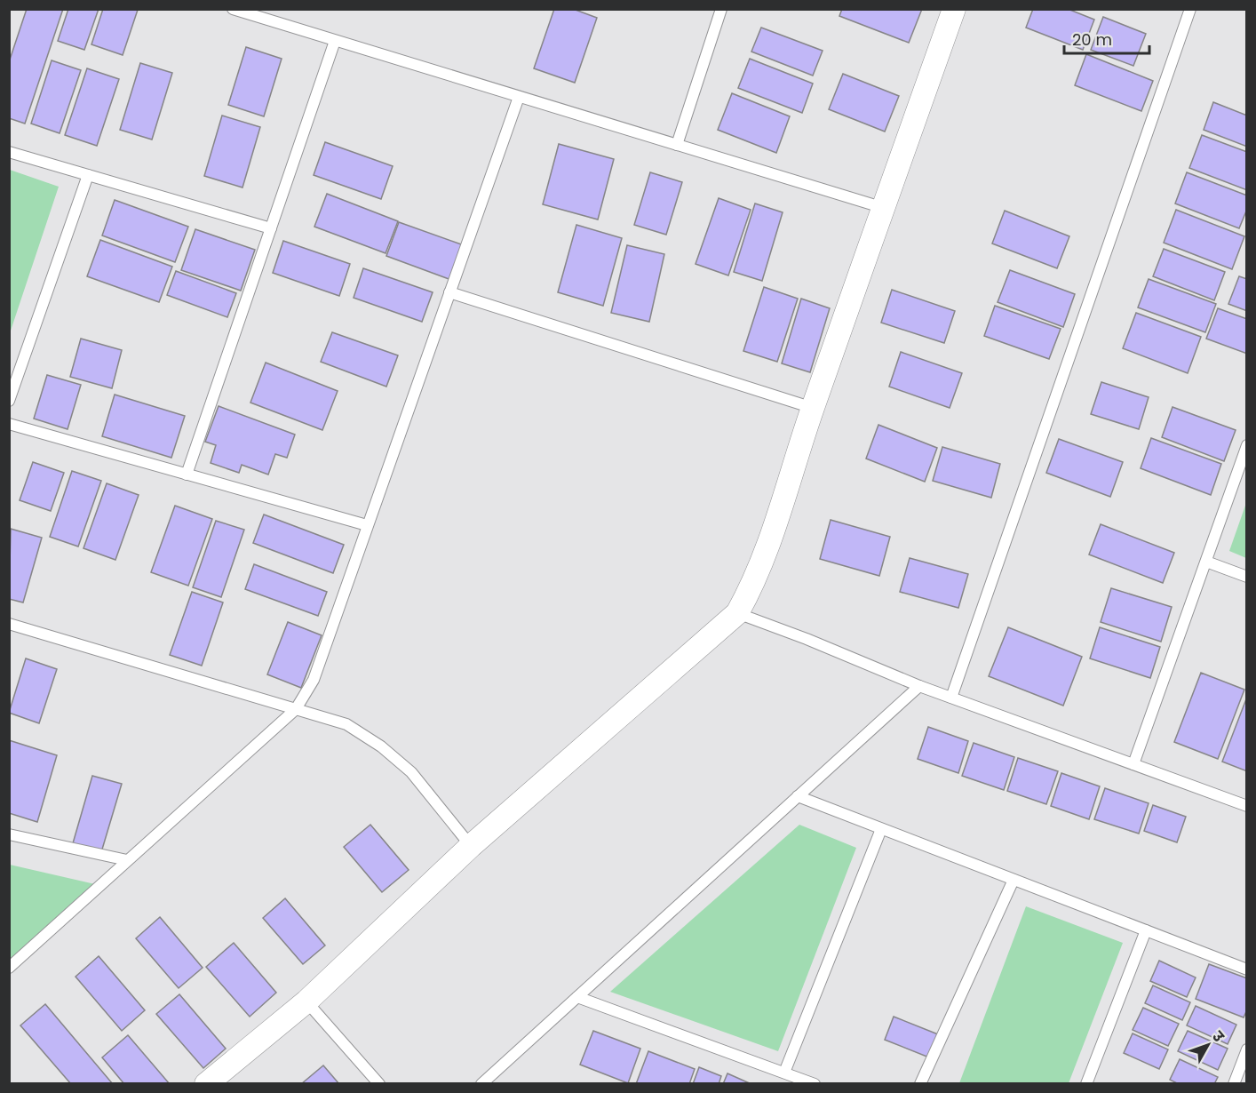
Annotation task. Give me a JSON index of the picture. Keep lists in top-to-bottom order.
{
  "scale_bar": "20 m",
  "north": "top right"
}
